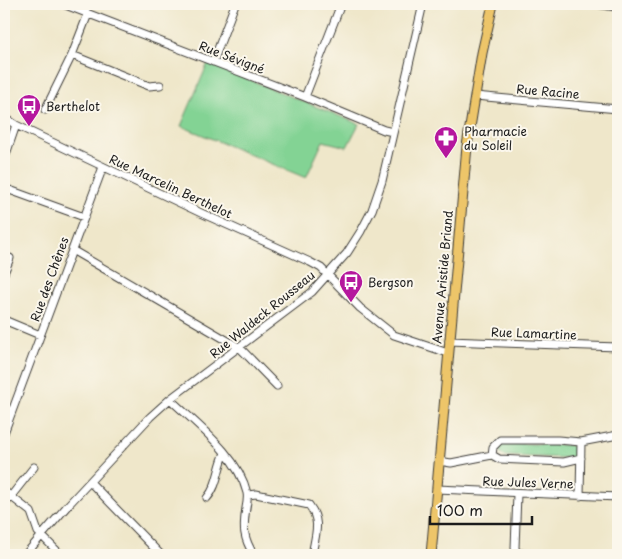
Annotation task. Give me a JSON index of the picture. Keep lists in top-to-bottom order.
{
  "streets": {
    "main road": ["Avenue Aristide Briand"],
    "street": [
      "Rue Sévigné",
      "Rue Racine",
      "Rue Marcelin Berthelot",
      "Rue des Chênes",
      "Rue Waldeck Rousseau",
      "Rue Lamartine",
      "Rue Jules Verne"
    ]
  },
  "crossings": [
    ["Rue Sévigné", "Rue Waldeck Rousseau"],
    ["Rue Racine", "Avenue Aristide Briand"],
    ["Rue Marcelin Berthelot", "Avenue Aristide Briand"],
    ["Rue Marcelin Berthelot", "Rue des Chênes"],
    ["Rue Marcelin Berthelot", "Rue Waldeck Rousseau"],
    ["Avenue Aristide Briand", "Rue Lamartine"],
    ["Avenue Aristide Briand", "Rue Jules Verne"]
  ],
  "places": {
    "bus stop": ["Berthelot", "Bergson"],
    "pharmacy": ["Pharmacie du Soleil"]
  },
  "scale_bar": "100 m"
}
